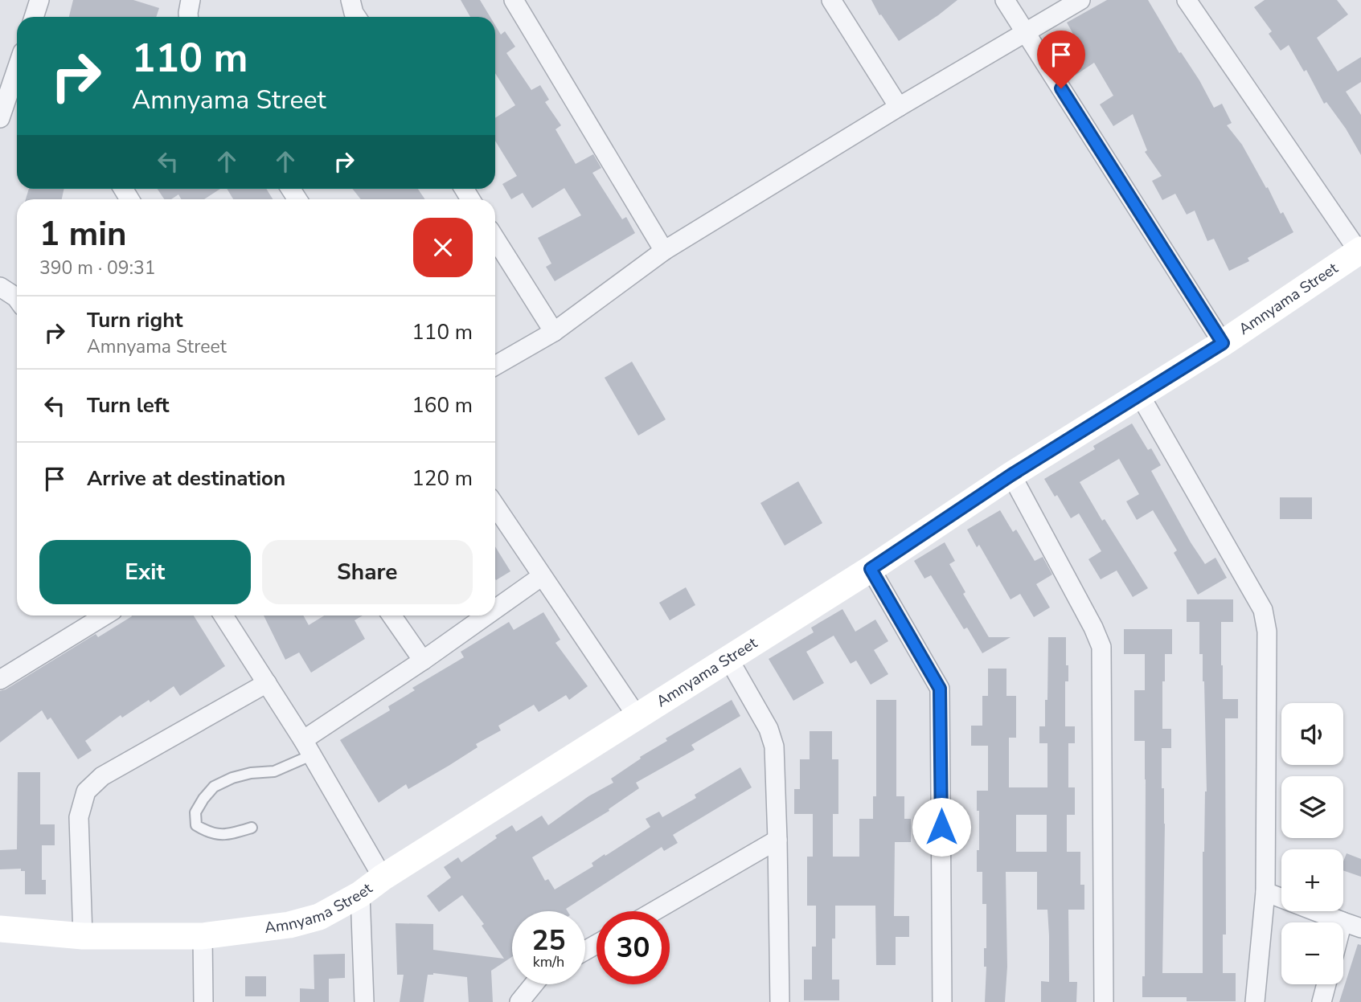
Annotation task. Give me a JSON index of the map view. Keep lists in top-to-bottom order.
{
  "streets": {
    "street": ["Amnyama Street"]
  },
  "page": {
    "turn": ["110 m", "Amnyama Street"],
    "heading": ["1 min", "390 m · 09:31"],
    "list": [
      {
        "name": "Turn right",
        "note": "Amnyama Street",
        "value": "110 m"
      },
      {
        "name": "Turn left",
        "value": "160 m"
      },
      {
        "name": "Arrive at destination",
        "value": "120 m"
      }
    ],
    "buttons": ["Exit", "Share"],
    "map_buttons": ["+", "−"],
    "speed": "25 km/h",
    "limit": "30"
  }
}
